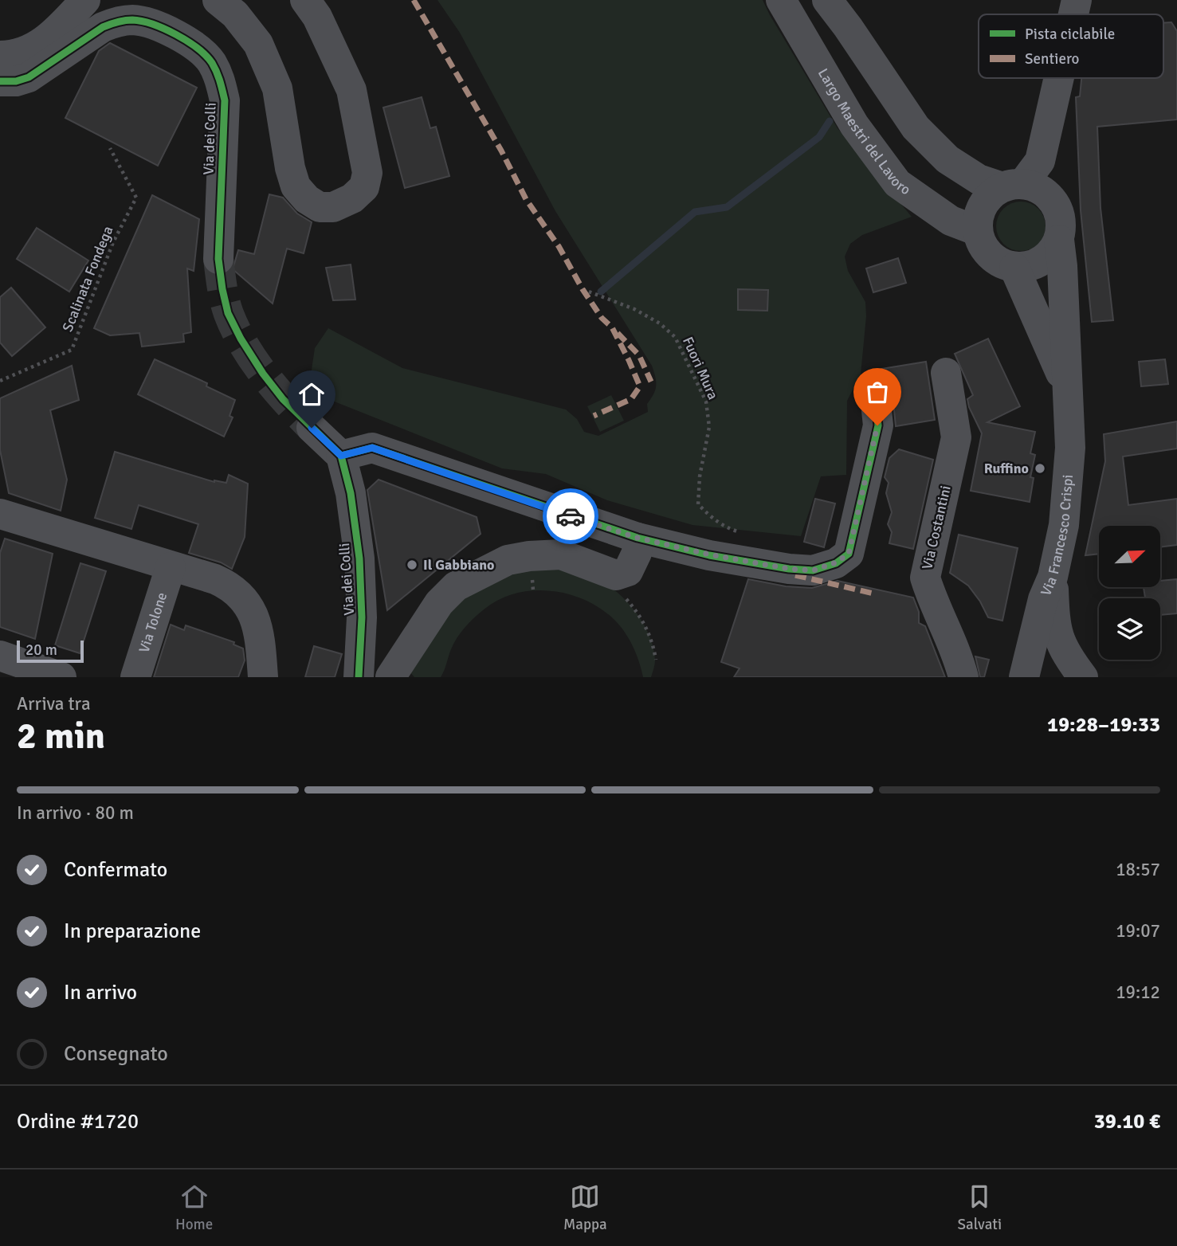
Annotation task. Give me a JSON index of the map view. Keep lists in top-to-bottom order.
{
  "streets": {
    "street": [
      "Largo Maestri del Lavoro",
      "Via dei Colli",
      "Via Costantini",
      "Via Francesco Crispi",
      "Via Tolone"
    ],
    "path": ["Scalinata Fondega", "Fuori Mura"]
  },
  "crossings": [
    ["Largo Maestri del Lavoro", "Via Francesco Crispi"]
  ],
  "places": ["Ruffino", "Il Gabbiano"],
  "legend": ["Pista ciclabile", "Sentiero"],
  "scale_bar": "20 m",
  "north": "top right",
  "page": {
    "scale": "20 m",
    "heading": ["2 min", "Arriva tra", "19:28–19:33"],
    "panel": ["Ordine #1720", "39.10 €"],
    "bar": "In arrivo · 80 m",
    "list": [
      ["Confermato", "18:57"],
      ["In preparazione", "19:07"],
      ["In arrivo", "19:12"],
      "Consegnato"
    ],
    "tabs": ["Home", "Mappa", "Salvati"]
  }
}
